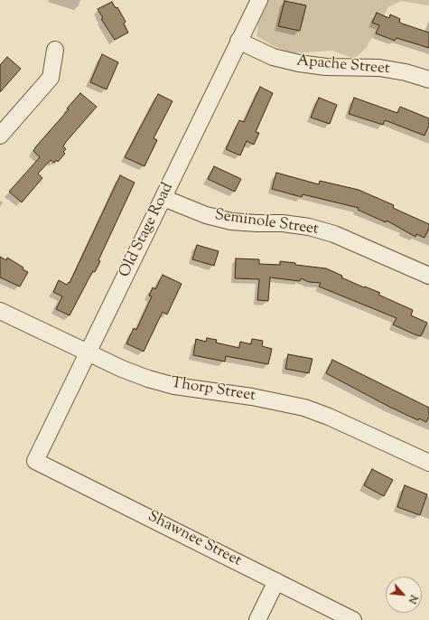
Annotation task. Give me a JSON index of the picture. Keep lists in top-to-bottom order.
{
  "streets": {
    "street": [
      "Apache Street",
      "Seminole Street",
      "Old Stage Road",
      "Thorp Street",
      "Shawnee Street"
    ]
  },
  "crossings": [
    ["Apache Street", "Old Stage Road"],
    ["Seminole Street", "Old Stage Road"],
    ["Old Stage Road", "Thorp Street"],
    ["Old Stage Road", "Shawnee Street"]
  ],
  "north": "bottom right"
}
